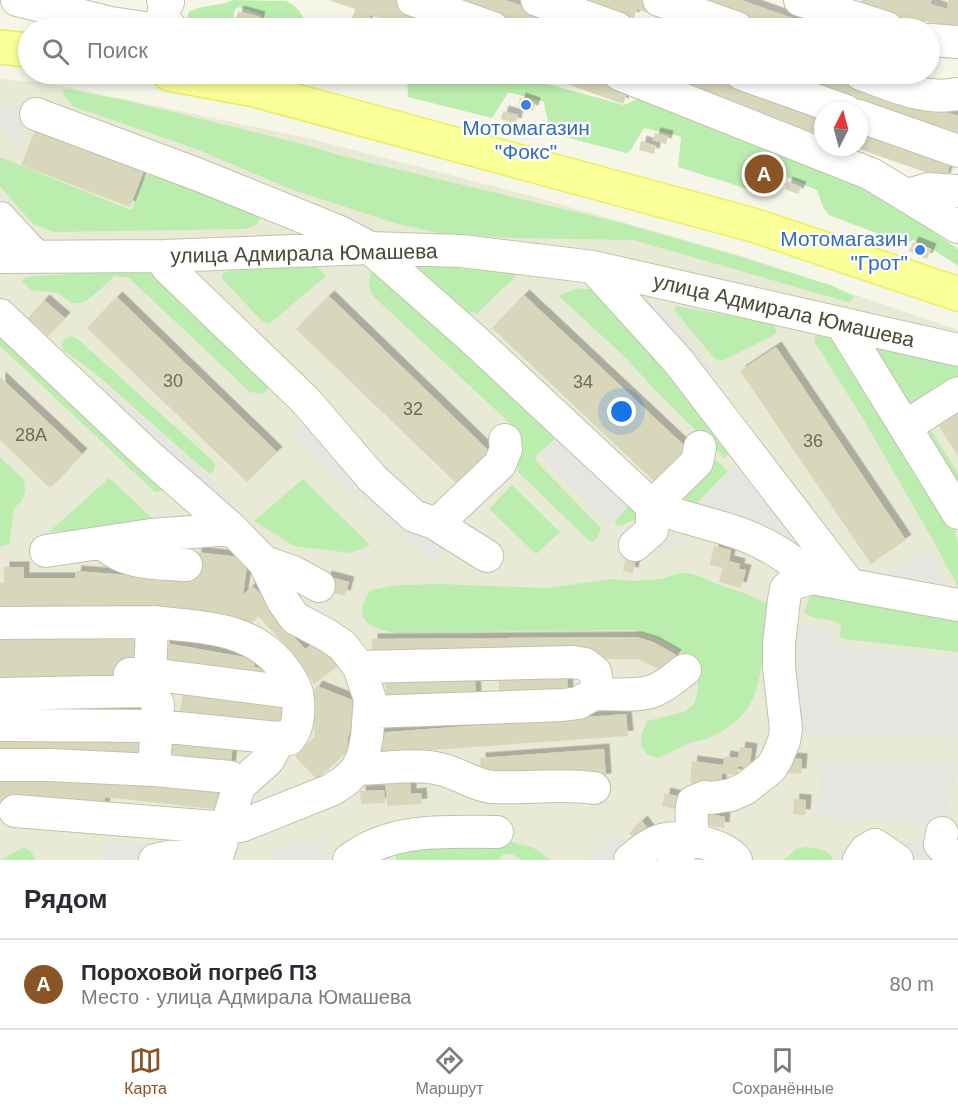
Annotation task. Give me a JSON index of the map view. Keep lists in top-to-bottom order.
{
  "streets": {
    "street": ["улица Адмирала Юмашева"]
  },
  "places": ["Мотомагазин \"Фокс\"", "Мотомагазин \"Грот\""],
  "house_numbers": [
    "30",
    "34",
    "32",
    "28А",
    "36"
  ],
  "north": "top",
  "page": {
    "search": "Поиск",
    "pins": "A",
    "heading": "Рядом",
    "list": [
      {
        "mark": "A",
        "name": "Пороховой погреб П3",
        "note": "Место · улица Адмирала Юмашева",
        "value": "80 m"
      }
    ],
    "nav": ["Карта", "Маршрут", "Сохранённые"]
  }
}
